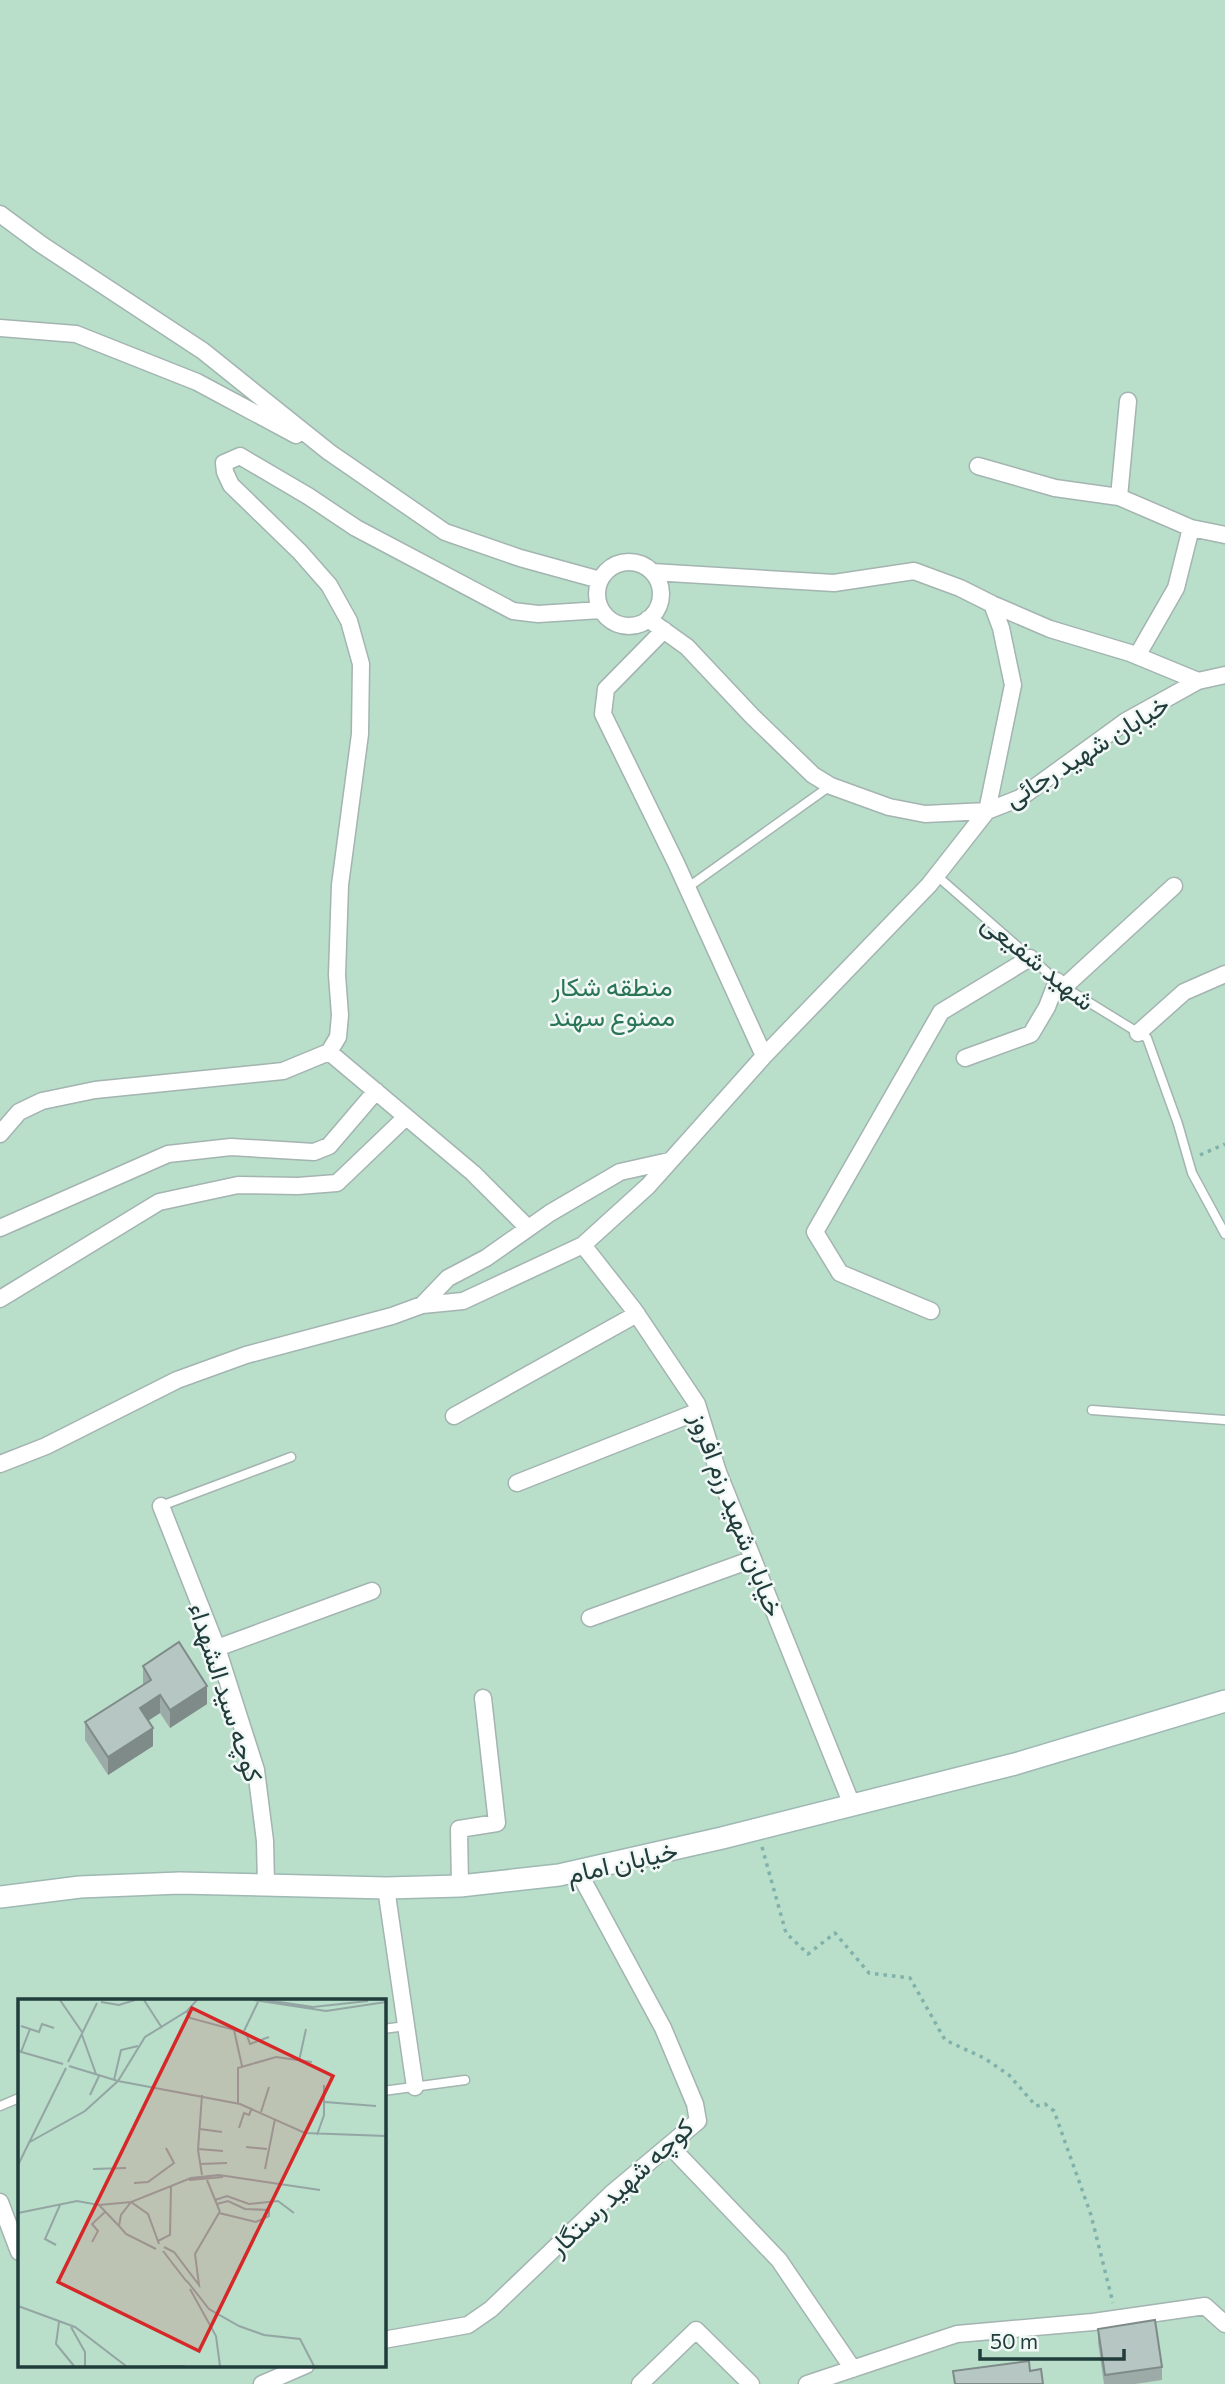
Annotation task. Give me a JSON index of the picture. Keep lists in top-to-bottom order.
{
  "streets": {
    "street": [
      "خیابان شهید رجائی",
      "خیابان شهید رزم افروز",
      "کوچه سید الشهداء",
      "خیابان امام",
      "کوچه شهید رستگار"
    ],
    "lane": ["شهید شفیعی"]
  },
  "crossings": [
    ["خیابان شهید رزم افروز", "خیابان امام"],
    ["کوچه سید الشهداء", "خیابان امام"],
    ["خیابان امام", "کوچه شهید رستگار"]
  ],
  "parks": ["منطقه شکار ممنوع سهند"],
  "scale_bar": "50 m"
}
